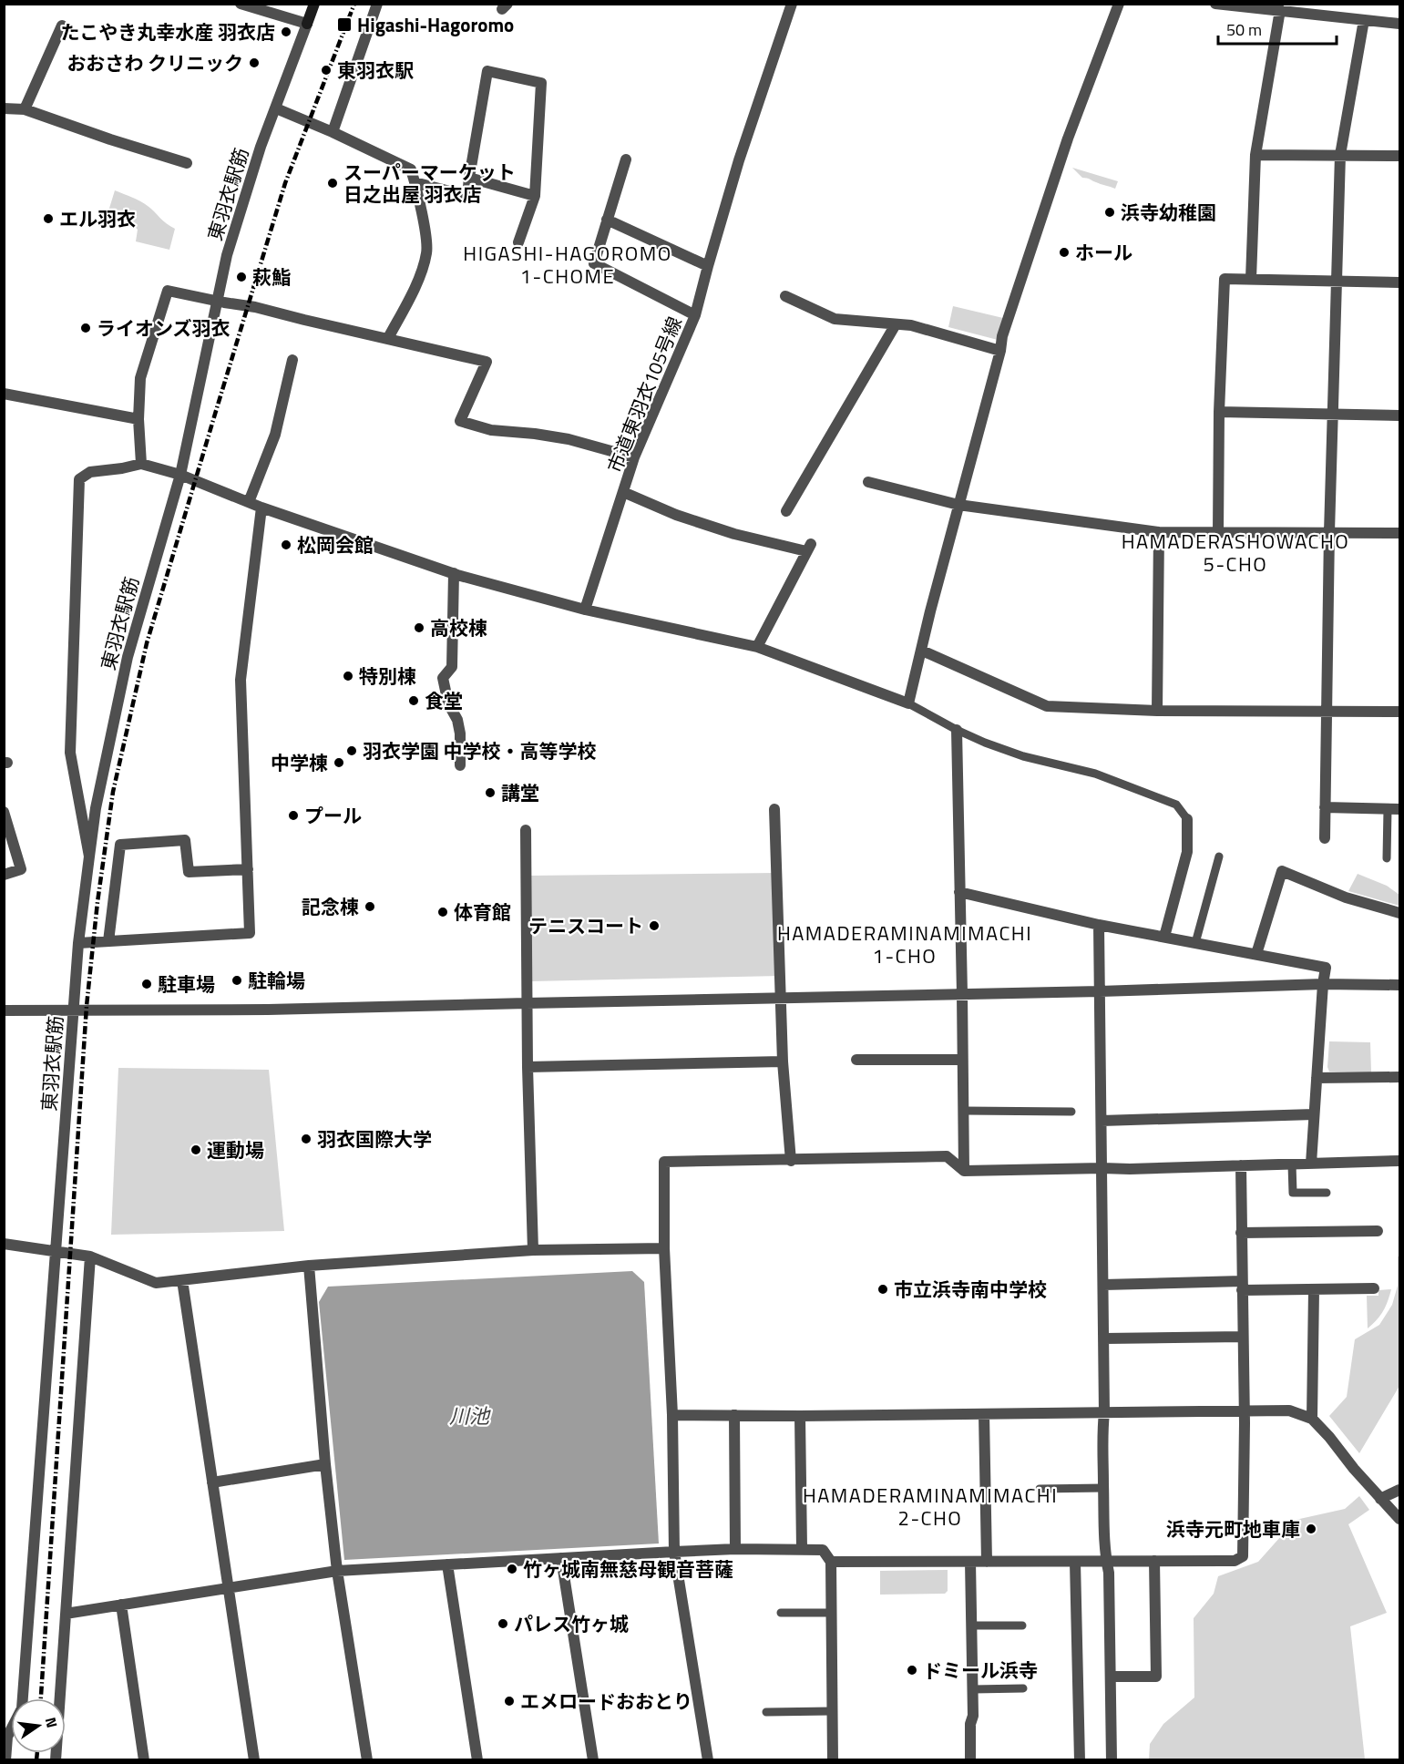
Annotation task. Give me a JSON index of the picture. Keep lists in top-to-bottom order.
{
  "streets": {
    "street": ["東羽衣駅筋", "市道東羽衣105号線"]
  },
  "districts": [
    "HIGASHI-HAGOROMO 1-CHOME",
    "HAMADERASHOWACHO 5-CHO",
    "HAMADERAMINAMIMACHI 1-CHO",
    "HAMADERAMINAMIMACHI 2-CHO"
  ],
  "water": ["川池"],
  "places": {
    "transit": ["Higashi-Hagoromo"],
    "other": [
      "たこやき丸幸水産 羽衣店",
      "おおさわ クリニック",
      "東羽衣駅",
      "スーパーマーケット 日之出屋 羽衣店",
      "浜寺幼稚園",
      "エル羽衣",
      "ホール",
      "萩鮨",
      "ライオンズ羽衣",
      "松岡会館",
      "高校棟",
      "特別棟",
      "食堂",
      "羽衣学園 中学校・高等学校",
      "中学棟",
      "講堂",
      "プール",
      "記念棟",
      "体育館",
      "テニスコート",
      "駐輪場",
      "駐車場",
      "羽衣国際大学",
      "運動場",
      "市立浜寺南中学校",
      "浜寺元町地車庫",
      "竹ヶ城南無慈母観音菩薩",
      "パレス竹ヶ城",
      "ドミール浜寺",
      "エメロードおおとり"
    ]
  },
  "scale_bar": "50 m",
  "north": "right"
}
